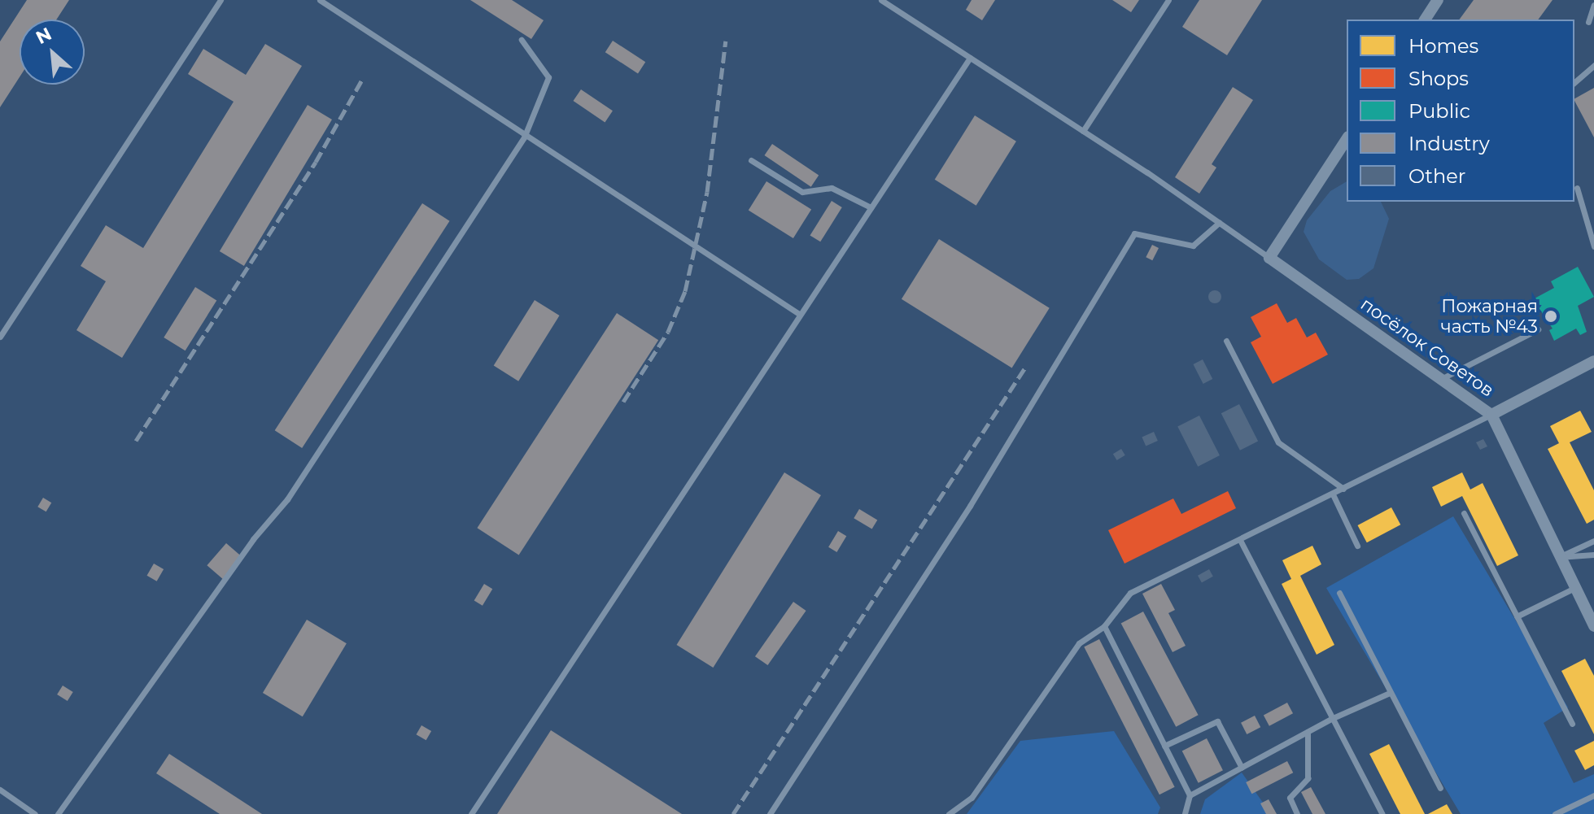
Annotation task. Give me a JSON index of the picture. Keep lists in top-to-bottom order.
{
  "streets": {
    "street": ["посёлок Советов"]
  },
  "places": ["Пожарная часть №43"],
  "legend": [
    "Homes",
    "Shops",
    "Public",
    "Industry",
    "Other"
  ],
  "north": "top left"
}
